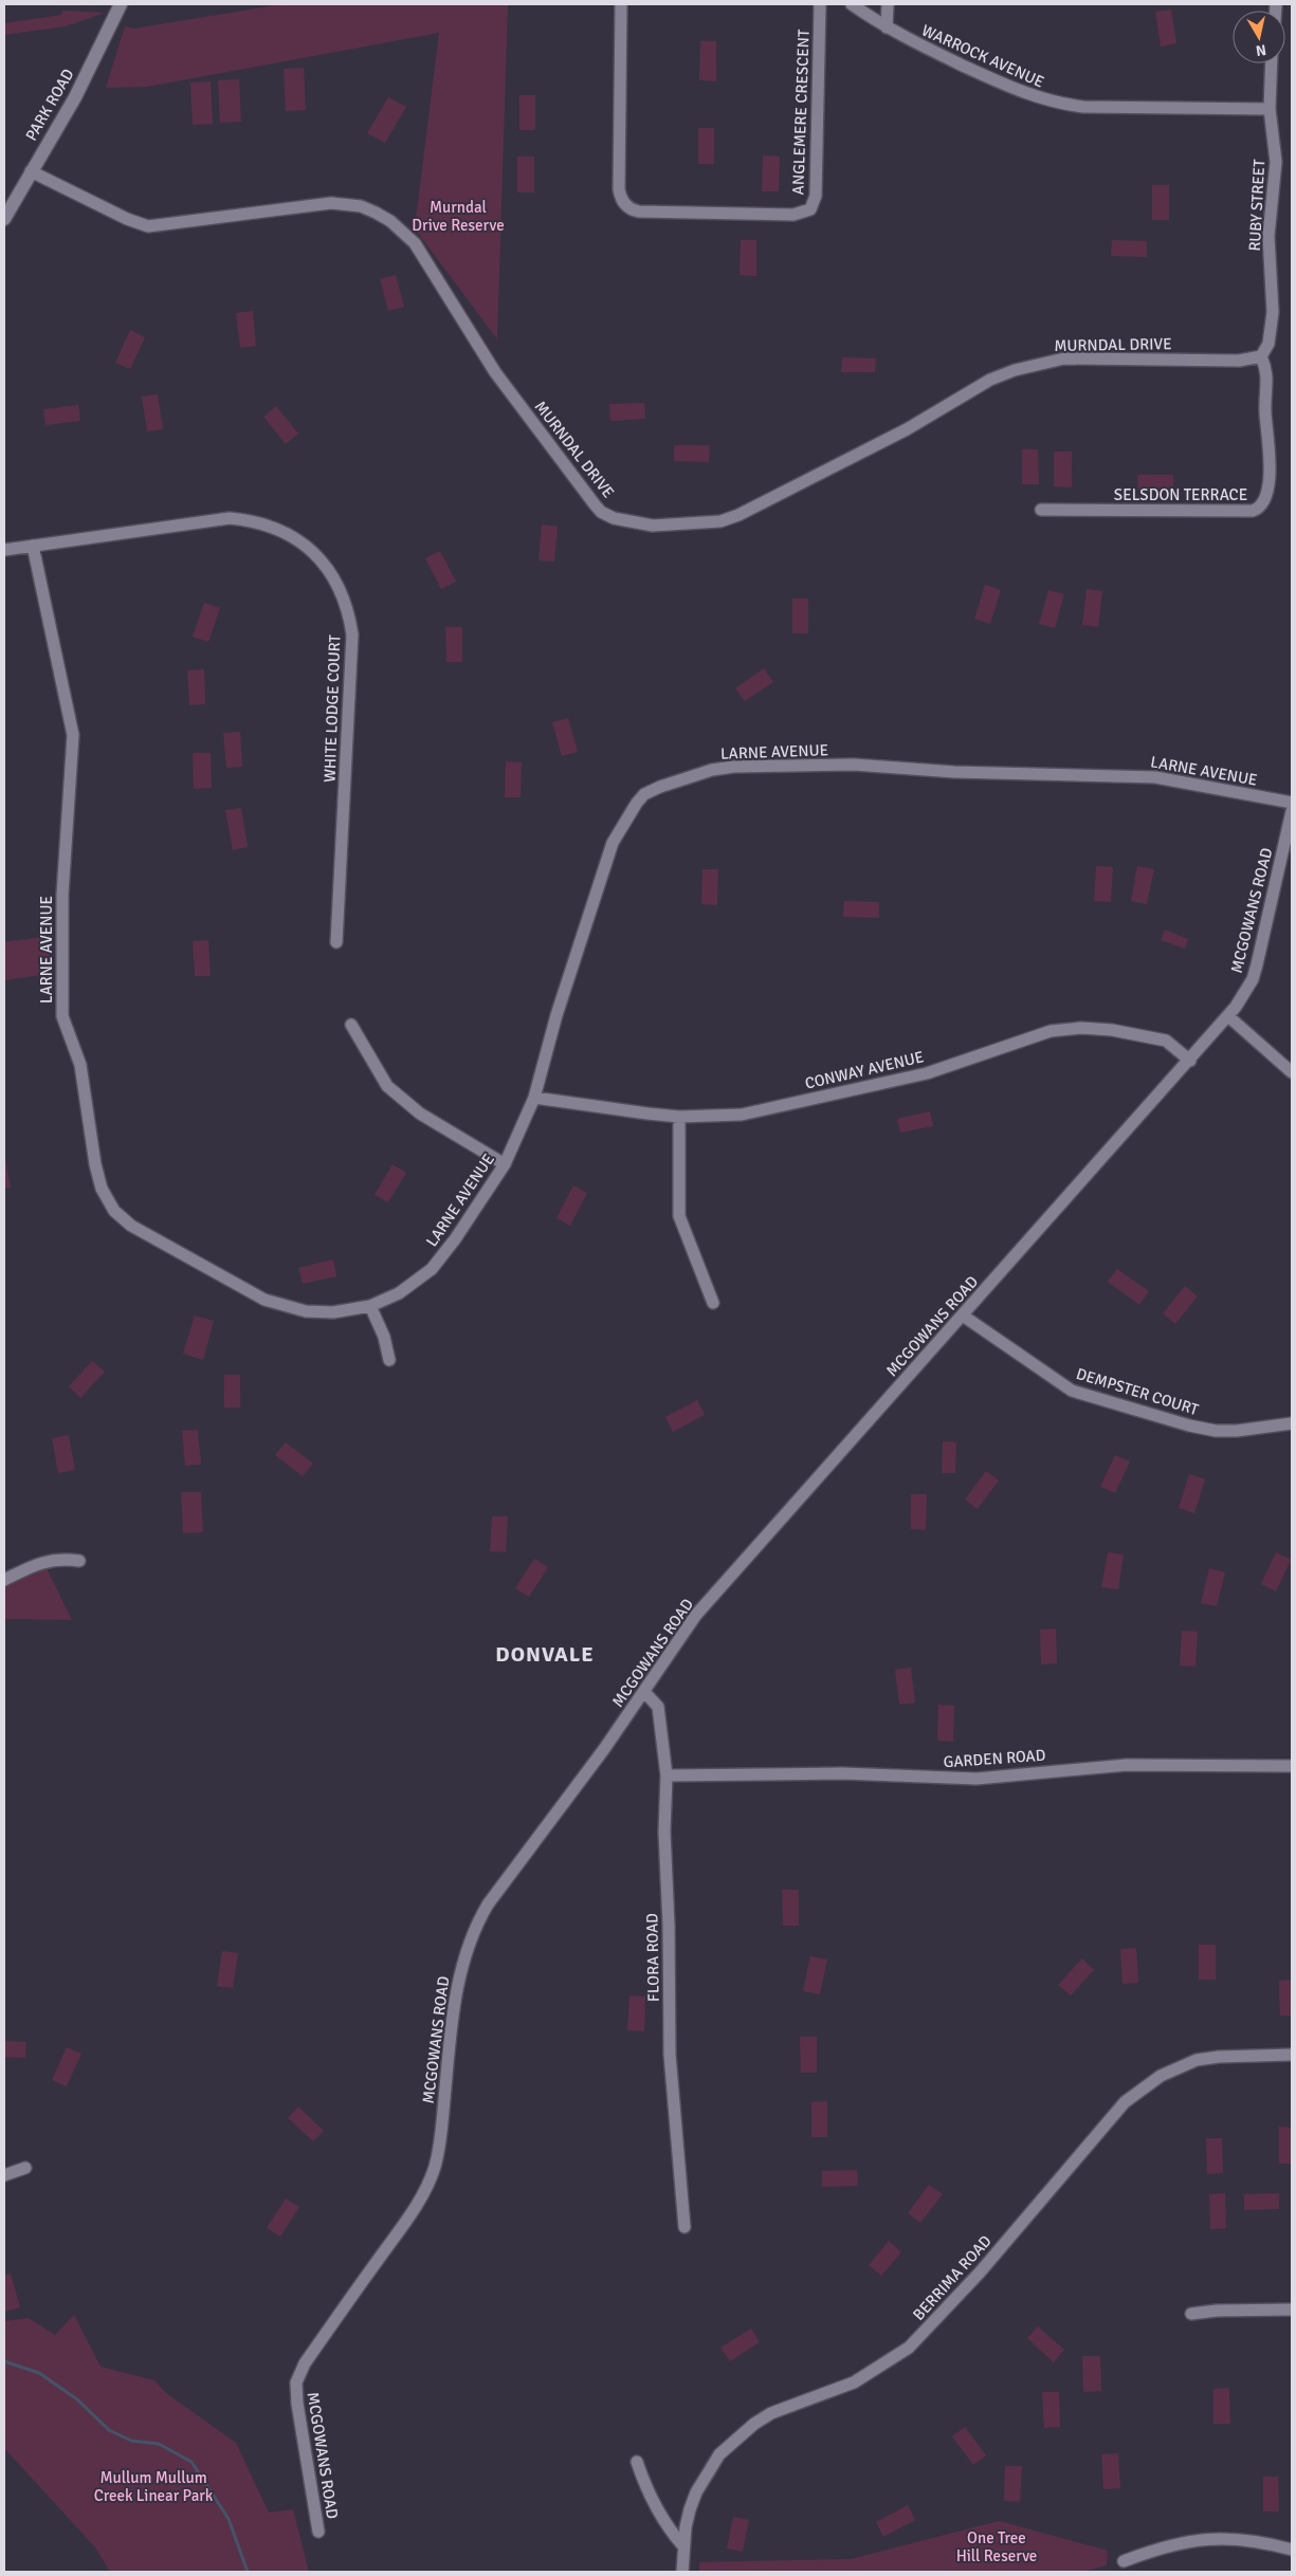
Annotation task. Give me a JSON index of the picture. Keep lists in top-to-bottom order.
{
  "streets": {
    "street": [
      "WARROCK AVENUE",
      "PARK ROAD",
      "ANGLEMERE CRESCENT",
      "RUBY STREET",
      "MURNDAL DRIVE",
      "SELSDON TERRACE",
      "WHITE LODGE COURT",
      "LARNE AVENUE",
      "MCGOWANS ROAD",
      "CONWAY AVENUE",
      "DEMPSTER COURT",
      "GARDEN ROAD",
      "FLORA ROAD",
      "BERRIMA ROAD"
    ]
  },
  "crossings": [
    ["WARROCK AVENUE", "RUBY STREET"],
    ["PARK ROAD", "MURNDAL DRIVE"],
    ["RUBY STREET", "MURNDAL DRIVE"],
    ["RUBY STREET", "SELSDON TERRACE"],
    ["MURNDAL DRIVE", "SELSDON TERRACE"],
    ["WHITE LODGE COURT", "LARNE AVENUE"],
    ["LARNE AVENUE", "CONWAY AVENUE"],
    ["MCGOWANS ROAD", "CONWAY AVENUE"],
    ["MCGOWANS ROAD", "DEMPSTER COURT"],
    ["MCGOWANS ROAD", "FLORA ROAD"],
    ["GARDEN ROAD", "FLORA ROAD"]
  ],
  "districts": ["DONVALE"],
  "parks": ["Murndal Drive Reserve", "Mullum Mullum Creek Linear Park", "One Tree Hill Reserve"],
  "north": "bottom"
}
